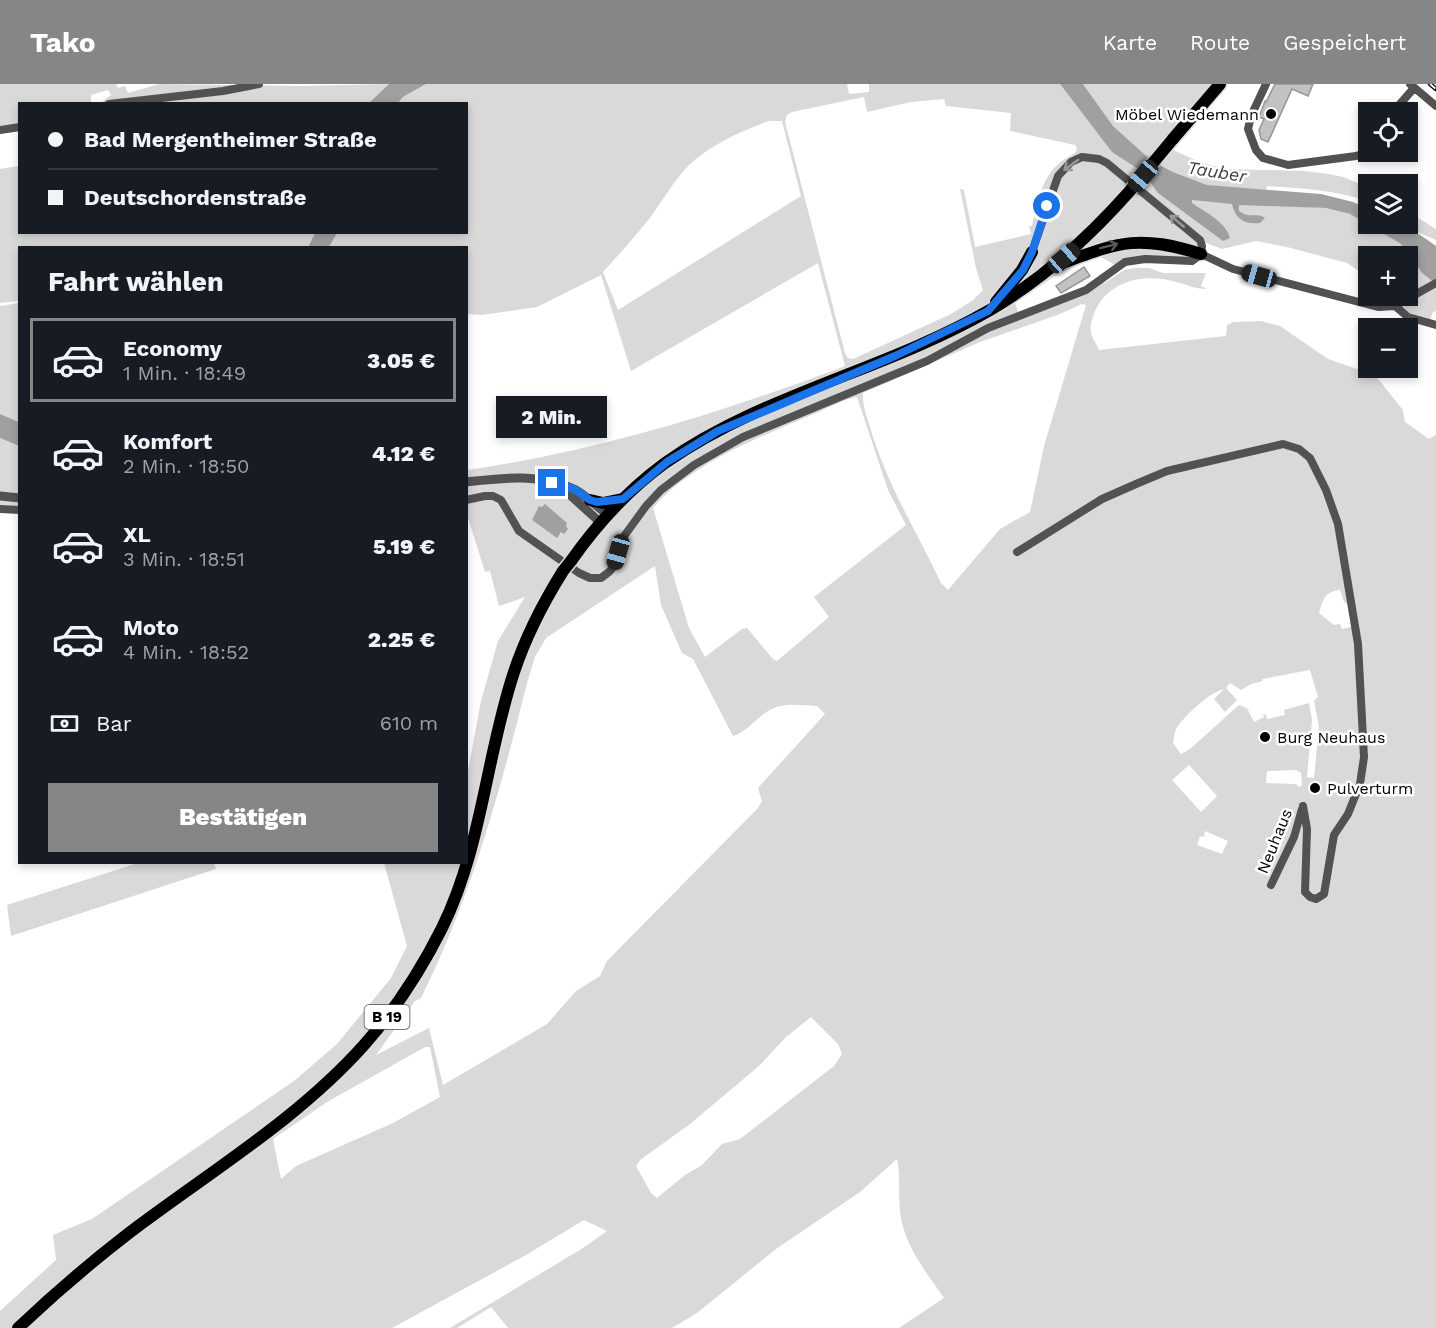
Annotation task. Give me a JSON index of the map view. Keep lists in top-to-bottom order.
{
  "streets": {
    "main road": ["B 19"],
    "street": ["Neuhaus"]
  },
  "water": ["Tauber"],
  "places": ["Möbel Wiedemann", "Burg Neuhaus", "Pulverturm"],
  "page": {
    "header": "Tako",
    "nav": ["Karte", "Route", "Gespeichert"],
    "map_buttons": ["+", "−"],
    "banner": ["Bad Mergentheimer Straße", "Deutschordenstraße"],
    "heading": "Fahrt wählen",
    "list": [
      {
        "name": "Economy",
        "note": "1 Min. · 18:49",
        "value": "3.05 €"
      },
      {
        "name": "Komfort",
        "note": "2 Min. · 18:50",
        "value": "4.12 €"
      },
      {
        "name": "XL",
        "note": "3 Min. · 18:51",
        "value": "5.19 €"
      },
      {
        "name": "Moto",
        "note": "4 Min. · 18:52",
        "value": "2.25 €"
      }
    ],
    "bubble": "2 Min.",
    "pay": ["Bar", "610 m"],
    "buttons": "Bestätigen"
  }
}
